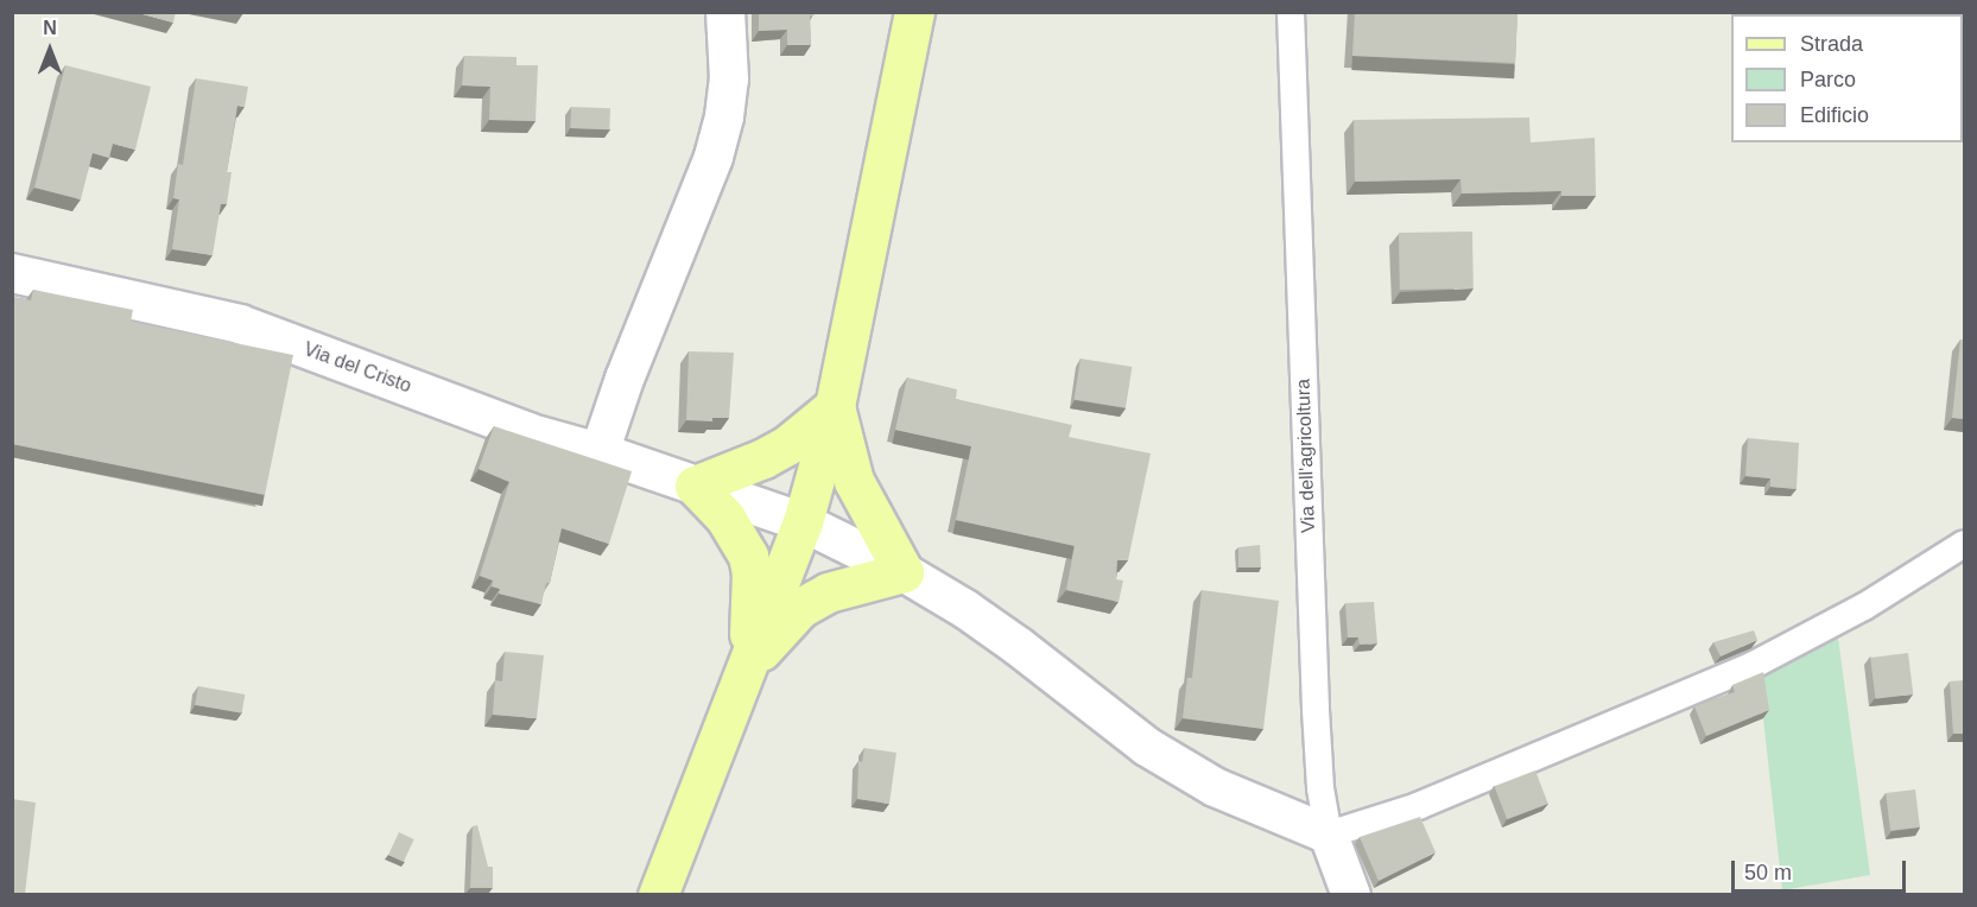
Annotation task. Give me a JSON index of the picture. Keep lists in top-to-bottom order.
{
  "streets": {
    "street": ["Via del Cristo", "Via dell'agricoltura"]
  },
  "crossings": [
    ["Via del Cristo", "Via dell'agricoltura"]
  ],
  "legend": ["Strada", "Parco", "Edificio"],
  "scale_bar": "50 m",
  "north": "top"
}
